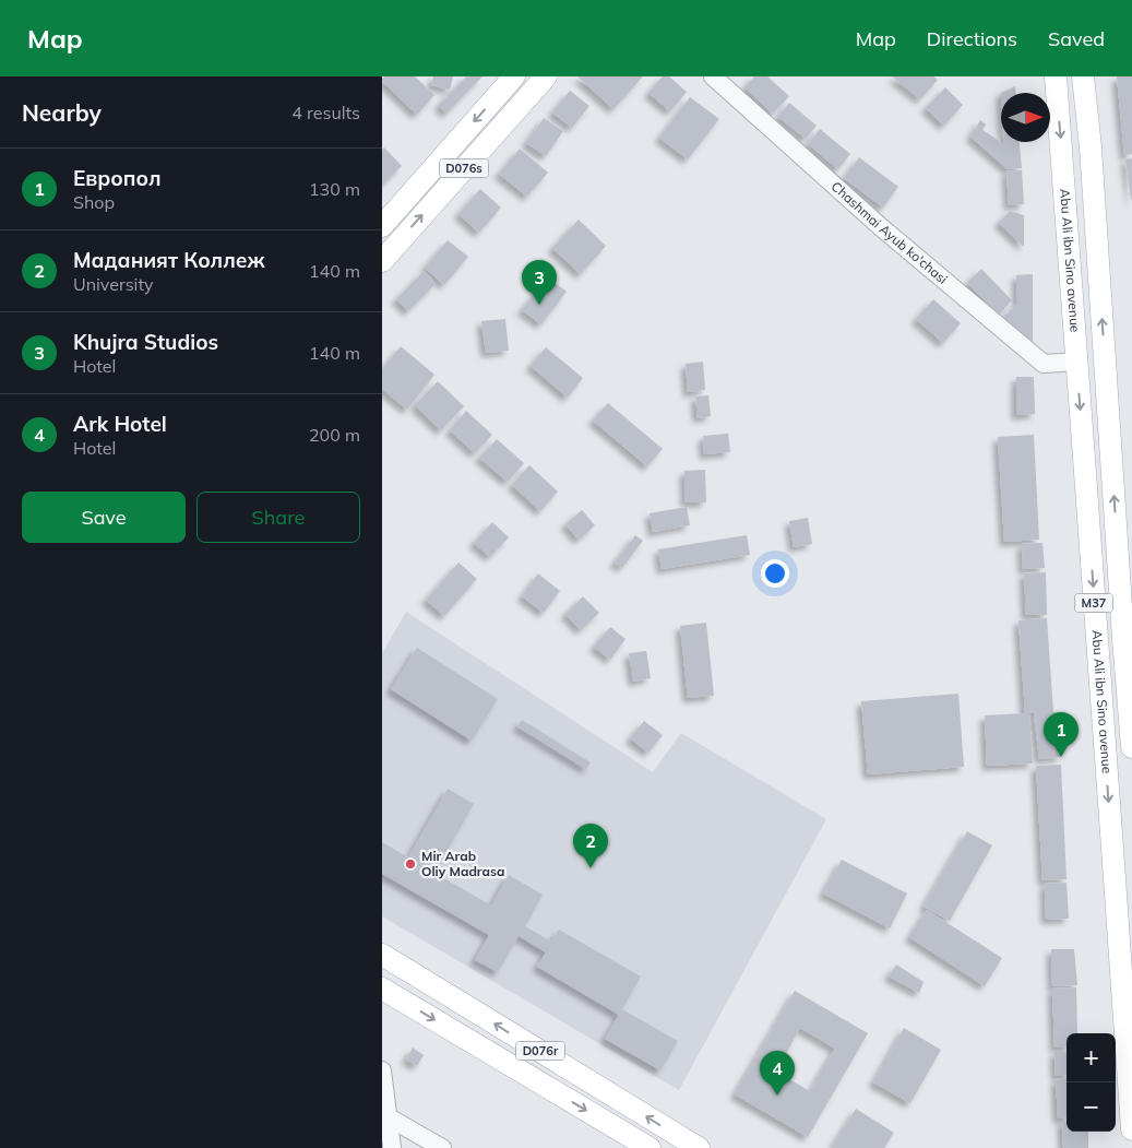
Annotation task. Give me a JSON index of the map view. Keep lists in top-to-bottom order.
{
  "streets": {
    "main road": [
      "D076s",
      "Abu Ali ibn Sino avenue",
      "M37",
      "D076r"
    ],
    "street": ["Chashmai Ayub ko'chasi"]
  },
  "crossings": [
    ["Chashmai Ayub ko'chasi", "Abu Ali ibn Sino avenue"]
  ],
  "places": ["Mir Arab Oliy Madrasa"],
  "north": "right",
  "page": {
    "header": "Map",
    "nav": ["Map", "Directions", "Saved"],
    "heading": ["Nearby", "4 results"],
    "list": [
      {
        "mark": "1",
        "name": "Европол",
        "note": "Shop",
        "value": "130 m"
      },
      {
        "mark": "2",
        "name": "Маданият Коллеж",
        "note": "University",
        "value": "140 m"
      },
      {
        "mark": "3",
        "name": "Khujra Studios",
        "note": "Hotel",
        "value": "140 m"
      },
      {
        "mark": "4",
        "name": "Ark Hotel",
        "note": "Hotel",
        "value": "200 m"
      }
    ],
    "pins": [
      "3",
      "1",
      "2",
      "4"
    ],
    "buttons": ["Save", "Share"],
    "map_buttons": ["+", "−"]
  }
}
